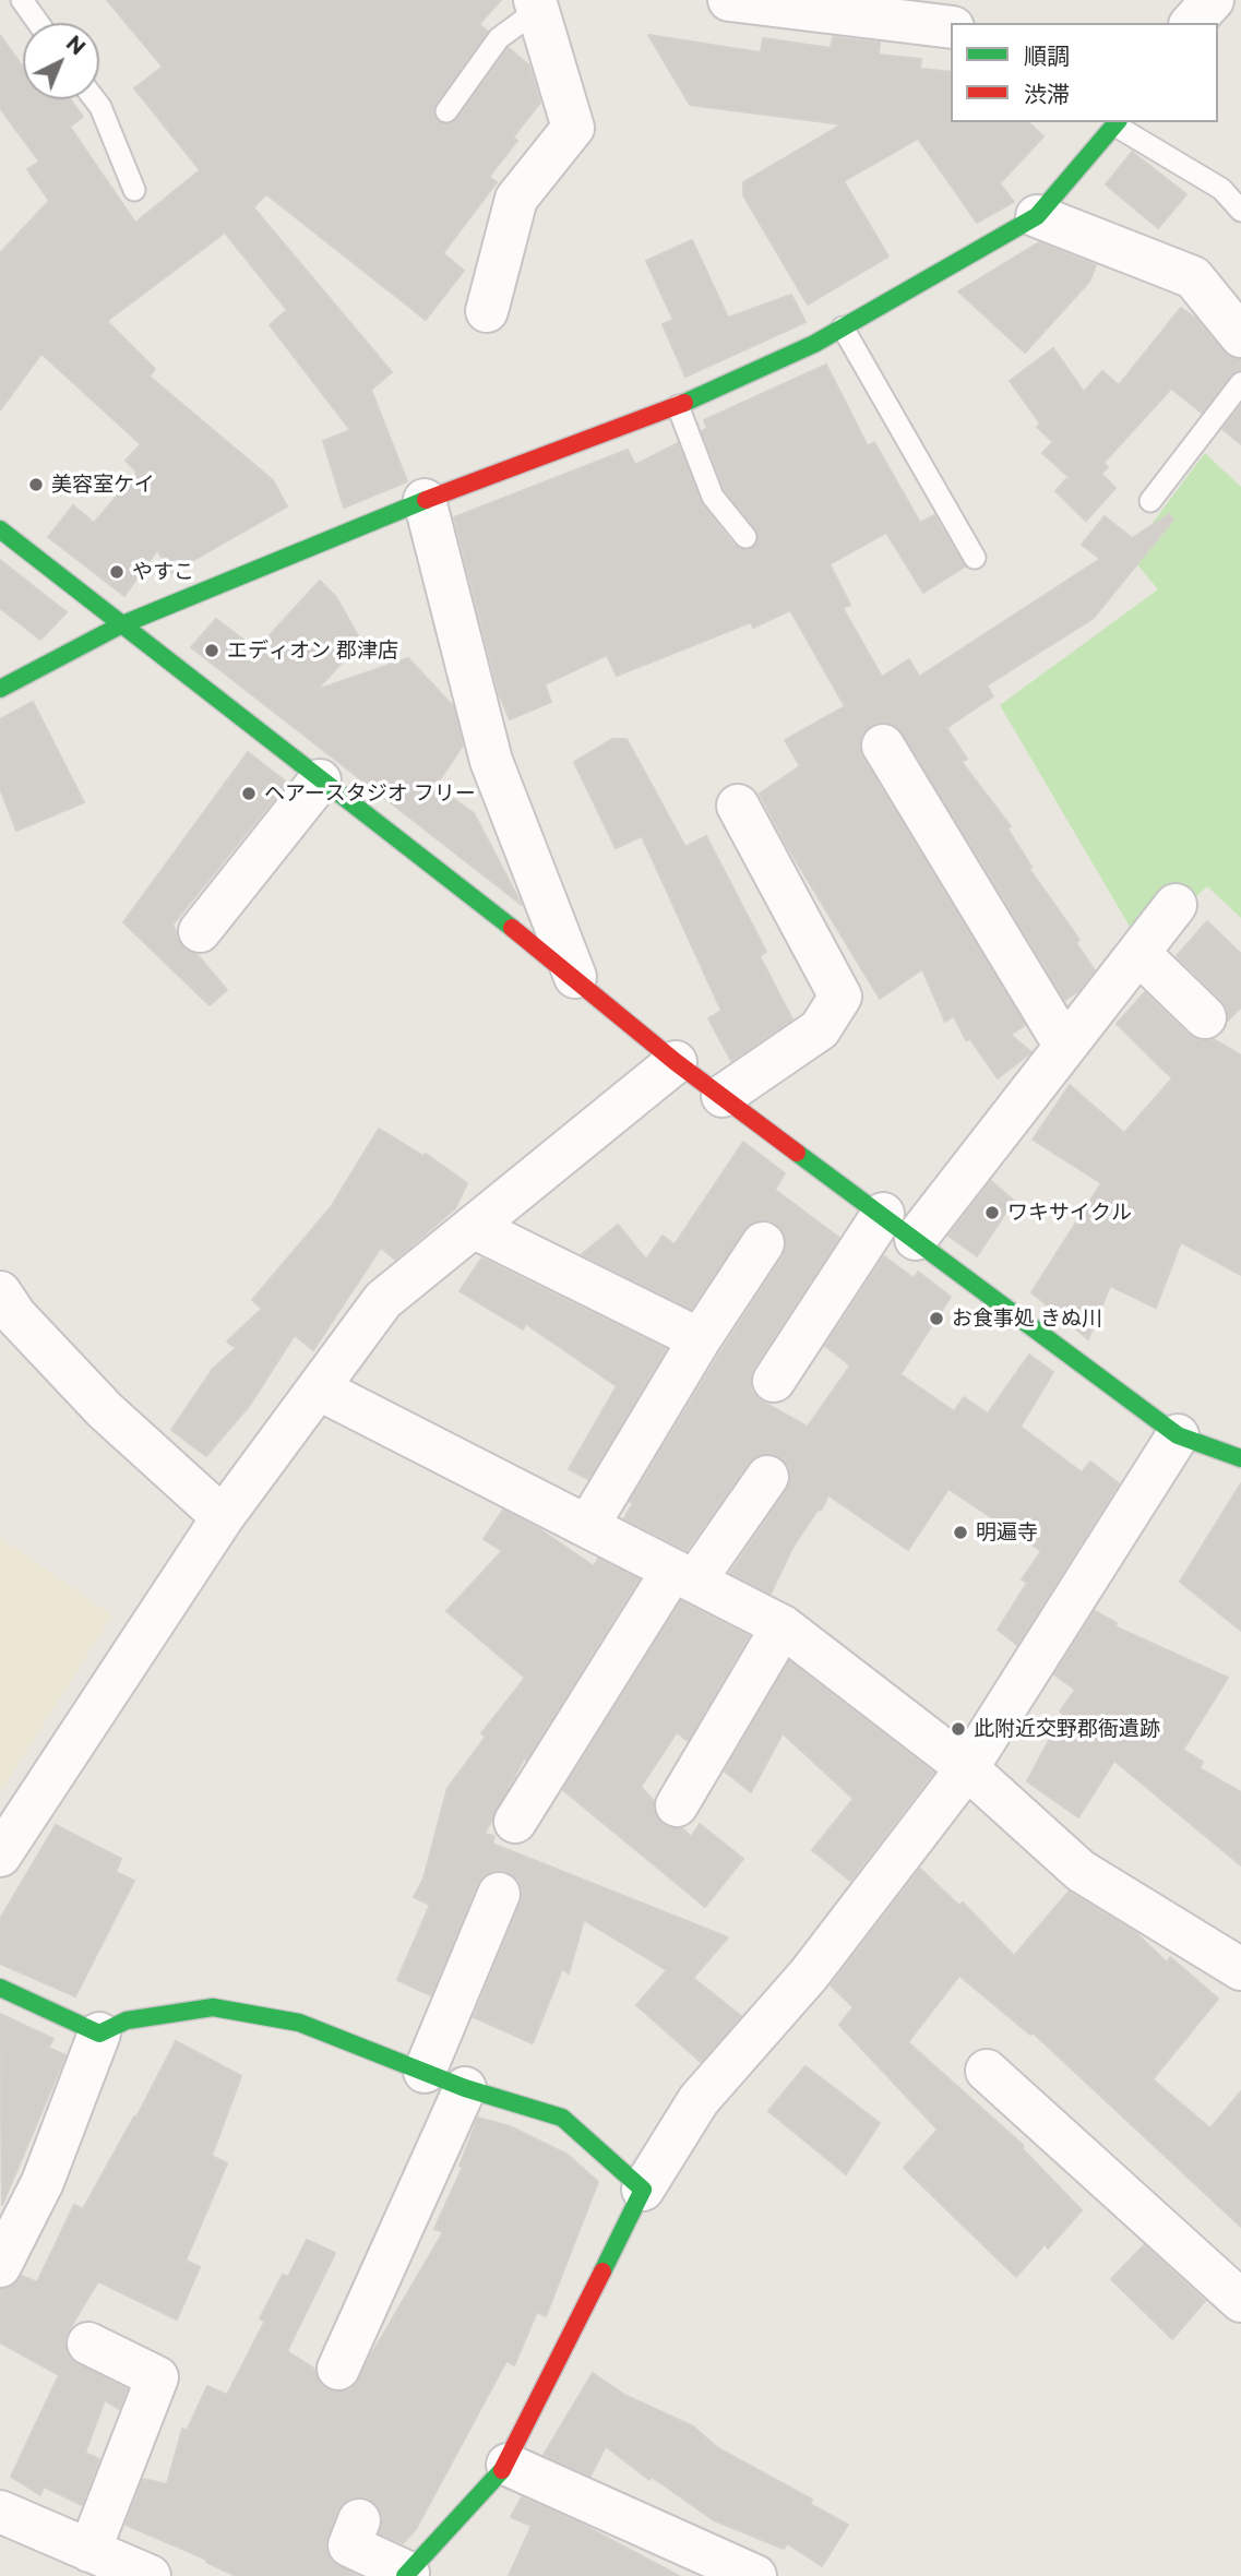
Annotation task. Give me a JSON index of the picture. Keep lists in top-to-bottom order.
{
  "places": [
    "美容室ケイ",
    "やすこ",
    "エディオン 郡津店",
    "ヘアースタジオ フリー",
    "ワキサイクル",
    "お食事処 きぬ川",
    "明遍寺",
    "此附近交野郡衙遺跡"
  ],
  "legend": ["順調", "渋滞"],
  "north": "top right"
}
